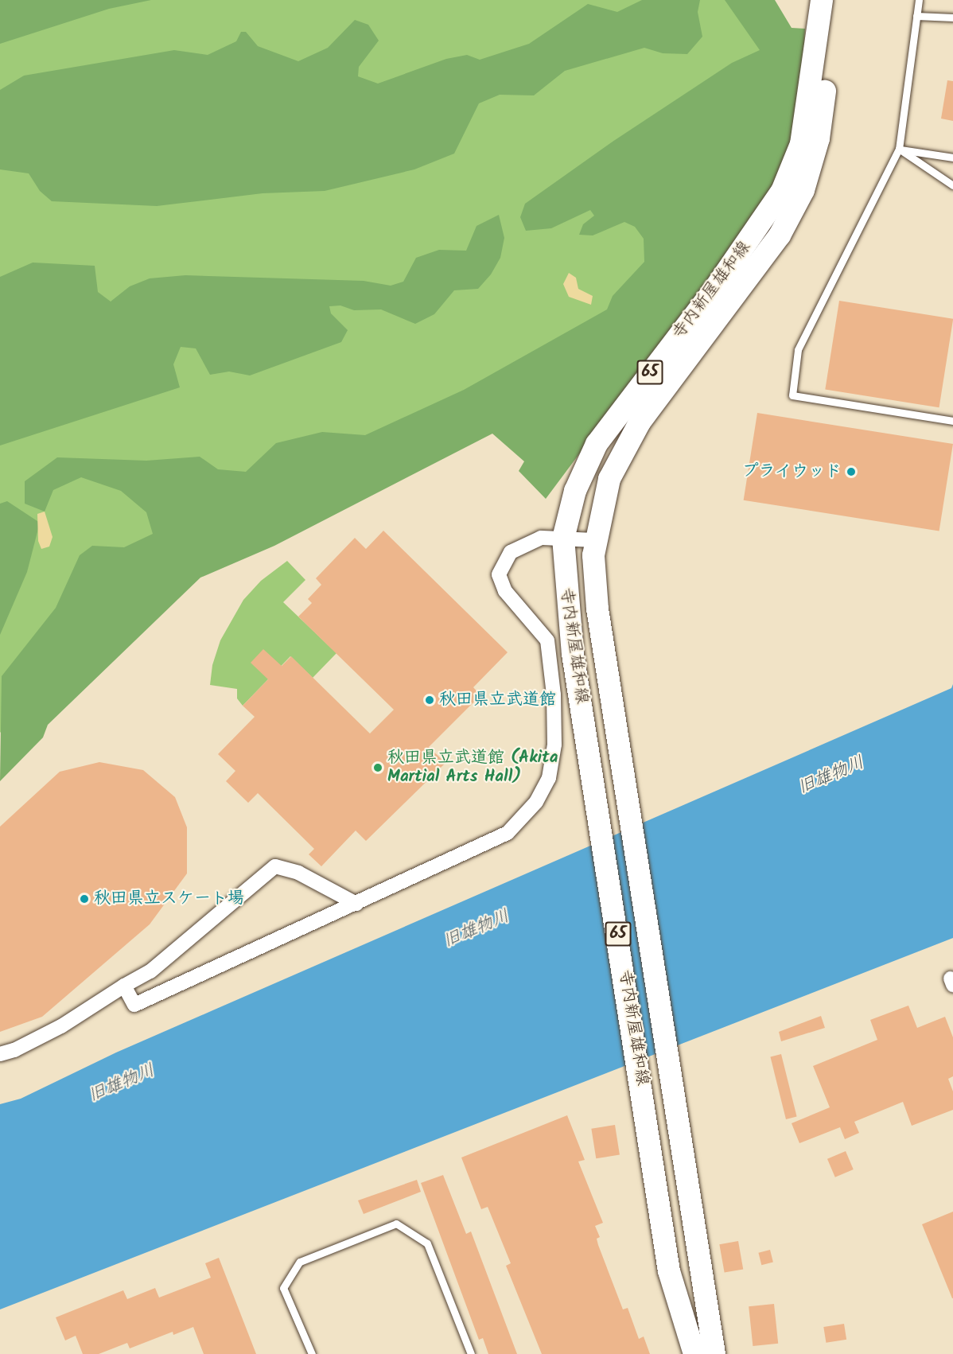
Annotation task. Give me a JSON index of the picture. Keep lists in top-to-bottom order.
{
  "streets": {
    "main road": ["寺内新屋雄和線", "65"]
  },
  "water": ["旧雄物川"],
  "places": [
    "プライウッド",
    "秋田県立武道館",
    "秋田県立武道館 (Akita Martial Arts Hall)",
    "秋田県立スケート場"
  ]
}
